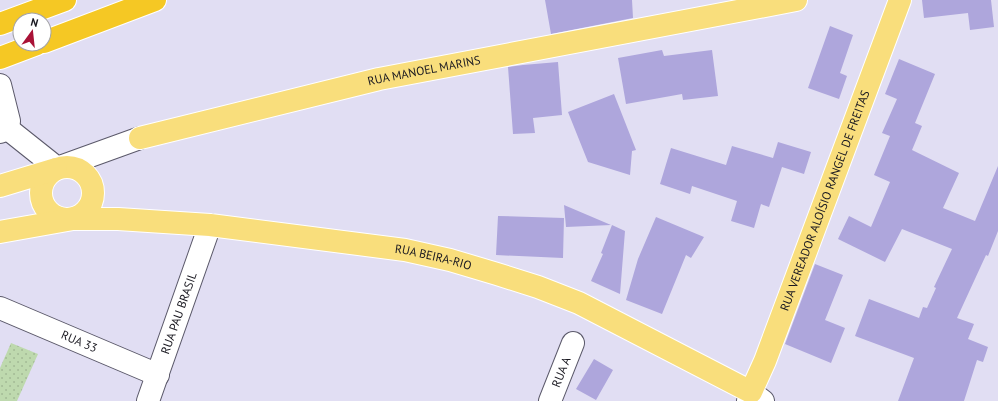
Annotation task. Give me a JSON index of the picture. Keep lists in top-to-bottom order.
{
  "streets": {
    "main road": ["RUA MANOEL MARINS", "RUA VEREADOR ALOÍSIO RANGEL DE FREITAS", "RUA BEIRA-RIO"],
    "street": ["RUA PAU BRASIL", "RUA 33", "RUA A"]
  },
  "crossings": [
    ["RUA MANOEL MARINS", "RUA BEIRA-RIO"],
    ["RUA VEREADOR ALOÍSIO RANGEL DE FREITAS", "RUA BEIRA-RIO"],
    ["RUA BEIRA-RIO", "RUA PAU BRASIL"],
    ["RUA PAU BRASIL", "RUA 33"]
  ],
  "north": "top"
}
